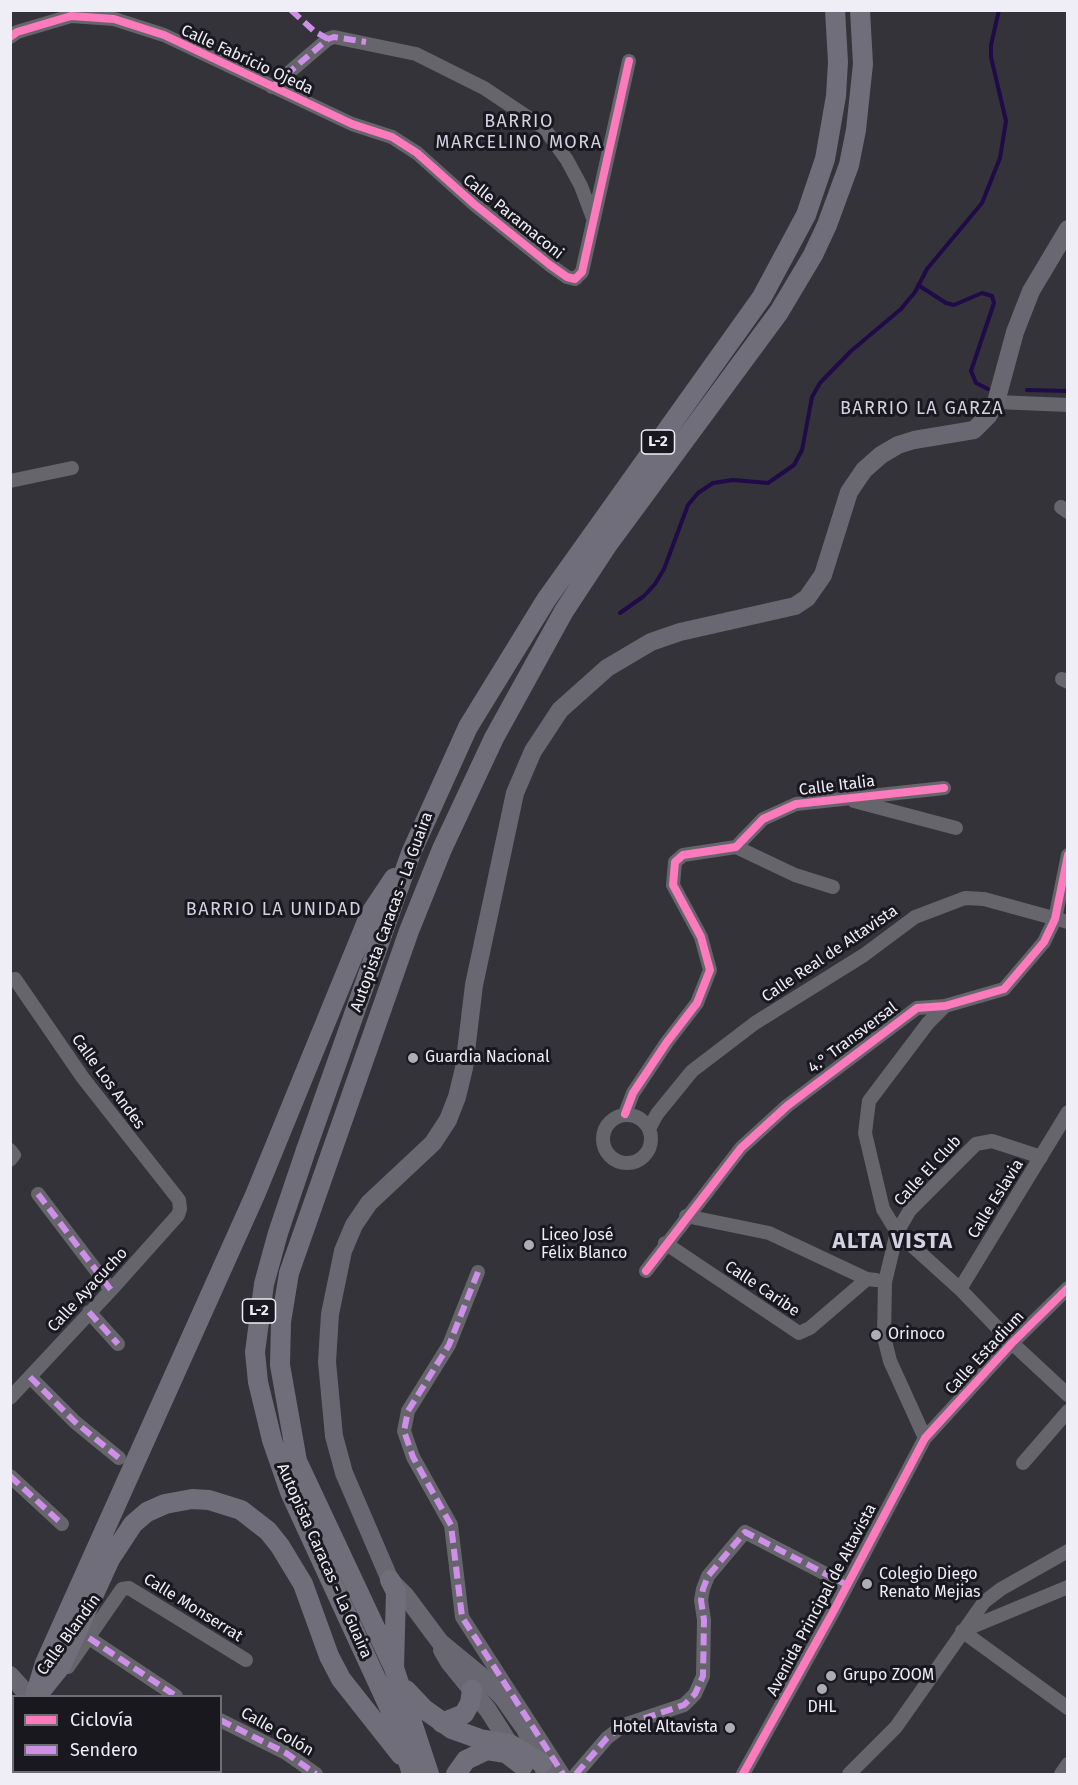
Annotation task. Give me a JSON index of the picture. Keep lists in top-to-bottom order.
{
  "streets": {
    "highway": ["L-2", "Autopista Caracas - La Guaira"],
    "street": [
      "Calle Fabricio Ojeda",
      "Calle Paramaconi",
      "Calle Italia",
      "Calle Real de Altavista",
      "4.° Transversal",
      "Calle Los Andes",
      "Calle El Club",
      "Calle Eslavia",
      "Calle Caribe",
      "Calle Ayacucho",
      "Calle Estadium",
      "Avenida Principal de Altavista",
      "Calle Monserrat",
      "Calle Blandín",
      "Calle Colón"
    ]
  },
  "crossings": [
    ["Calle Fabricio Ojeda", "Calle Paramaconi"],
    ["Calle Real de Altavista", "4.° Transversal"],
    ["4.° Transversal", "Calle Caribe"],
    ["Calle Los Andes", "Calle Ayacucho"],
    ["Calle El Club", "Calle Eslavia"],
    ["Calle El Club", "Calle Estadium"],
    ["Calle El Club", "Avenida Principal de Altavista"],
    ["Calle Estadium", "Avenida Principal de Altavista"],
    ["Calle Monserrat", "Calle Blandín"]
  ],
  "districts": [
    "BARRIO MARCELINO MORA",
    "BARRIO LA GARZA",
    "BARRIO LA UNIDAD",
    "ALTA VISTA"
  ],
  "places": [
    "Guardia Nacional",
    "Liceo José Félix Blanco",
    "Orinoco",
    "Colegio Diego Renato Mejias",
    "Grupo ZOOM",
    "DHL",
    "Hotel Altavista"
  ],
  "legend": ["Ciclovía", "Sendero"]
}
